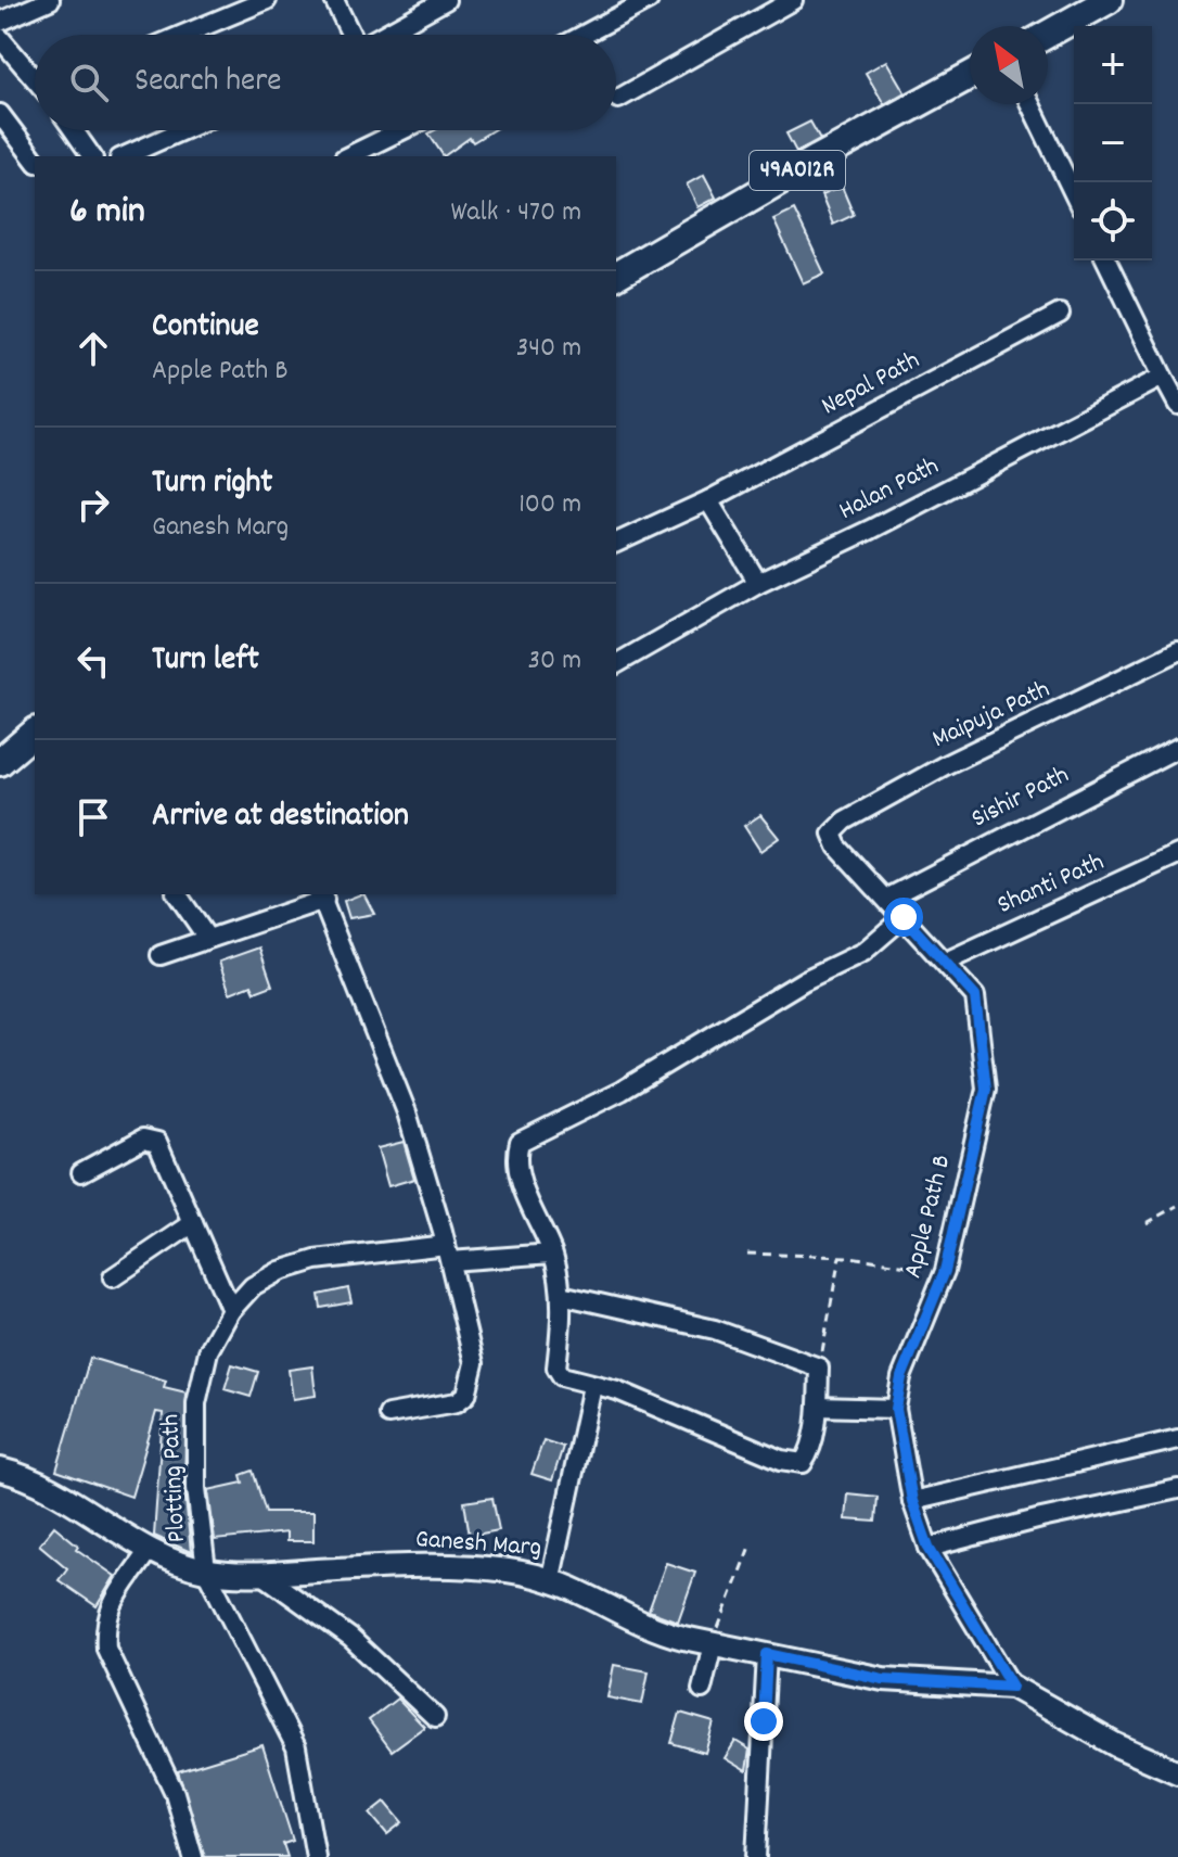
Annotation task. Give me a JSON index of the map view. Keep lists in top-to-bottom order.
{
  "streets": {
    "main road": ["49A012R"],
    "street": [
      "Nepal Path",
      "Halan Path",
      "Maipuja Path",
      "Sishir Path",
      "Shanti Path",
      "Apple Path B",
      "Plotting Path",
      "Ganesh Marg"
    ]
  },
  "crossings": [
    ["Maipuja Path", "Apple Path B"],
    ["Sishir Path", "Apple Path B"],
    ["Shanti Path", "Apple Path B"],
    ["Apple Path B", "Ganesh Marg"],
    ["Plotting Path", "Ganesh Marg"]
  ],
  "north": "top left",
  "page": {
    "map_buttons": ["+", "−"],
    "search": "Search here",
    "heading": ["6 min", "Walk · 470 m"],
    "list": [
      ["Continue", "Apple Path B", "340 m"],
      ["Turn right", "Ganesh Marg", "100 m"],
      ["Turn left", "30 m"],
      "Arrive at destination"
    ]
  }
}
